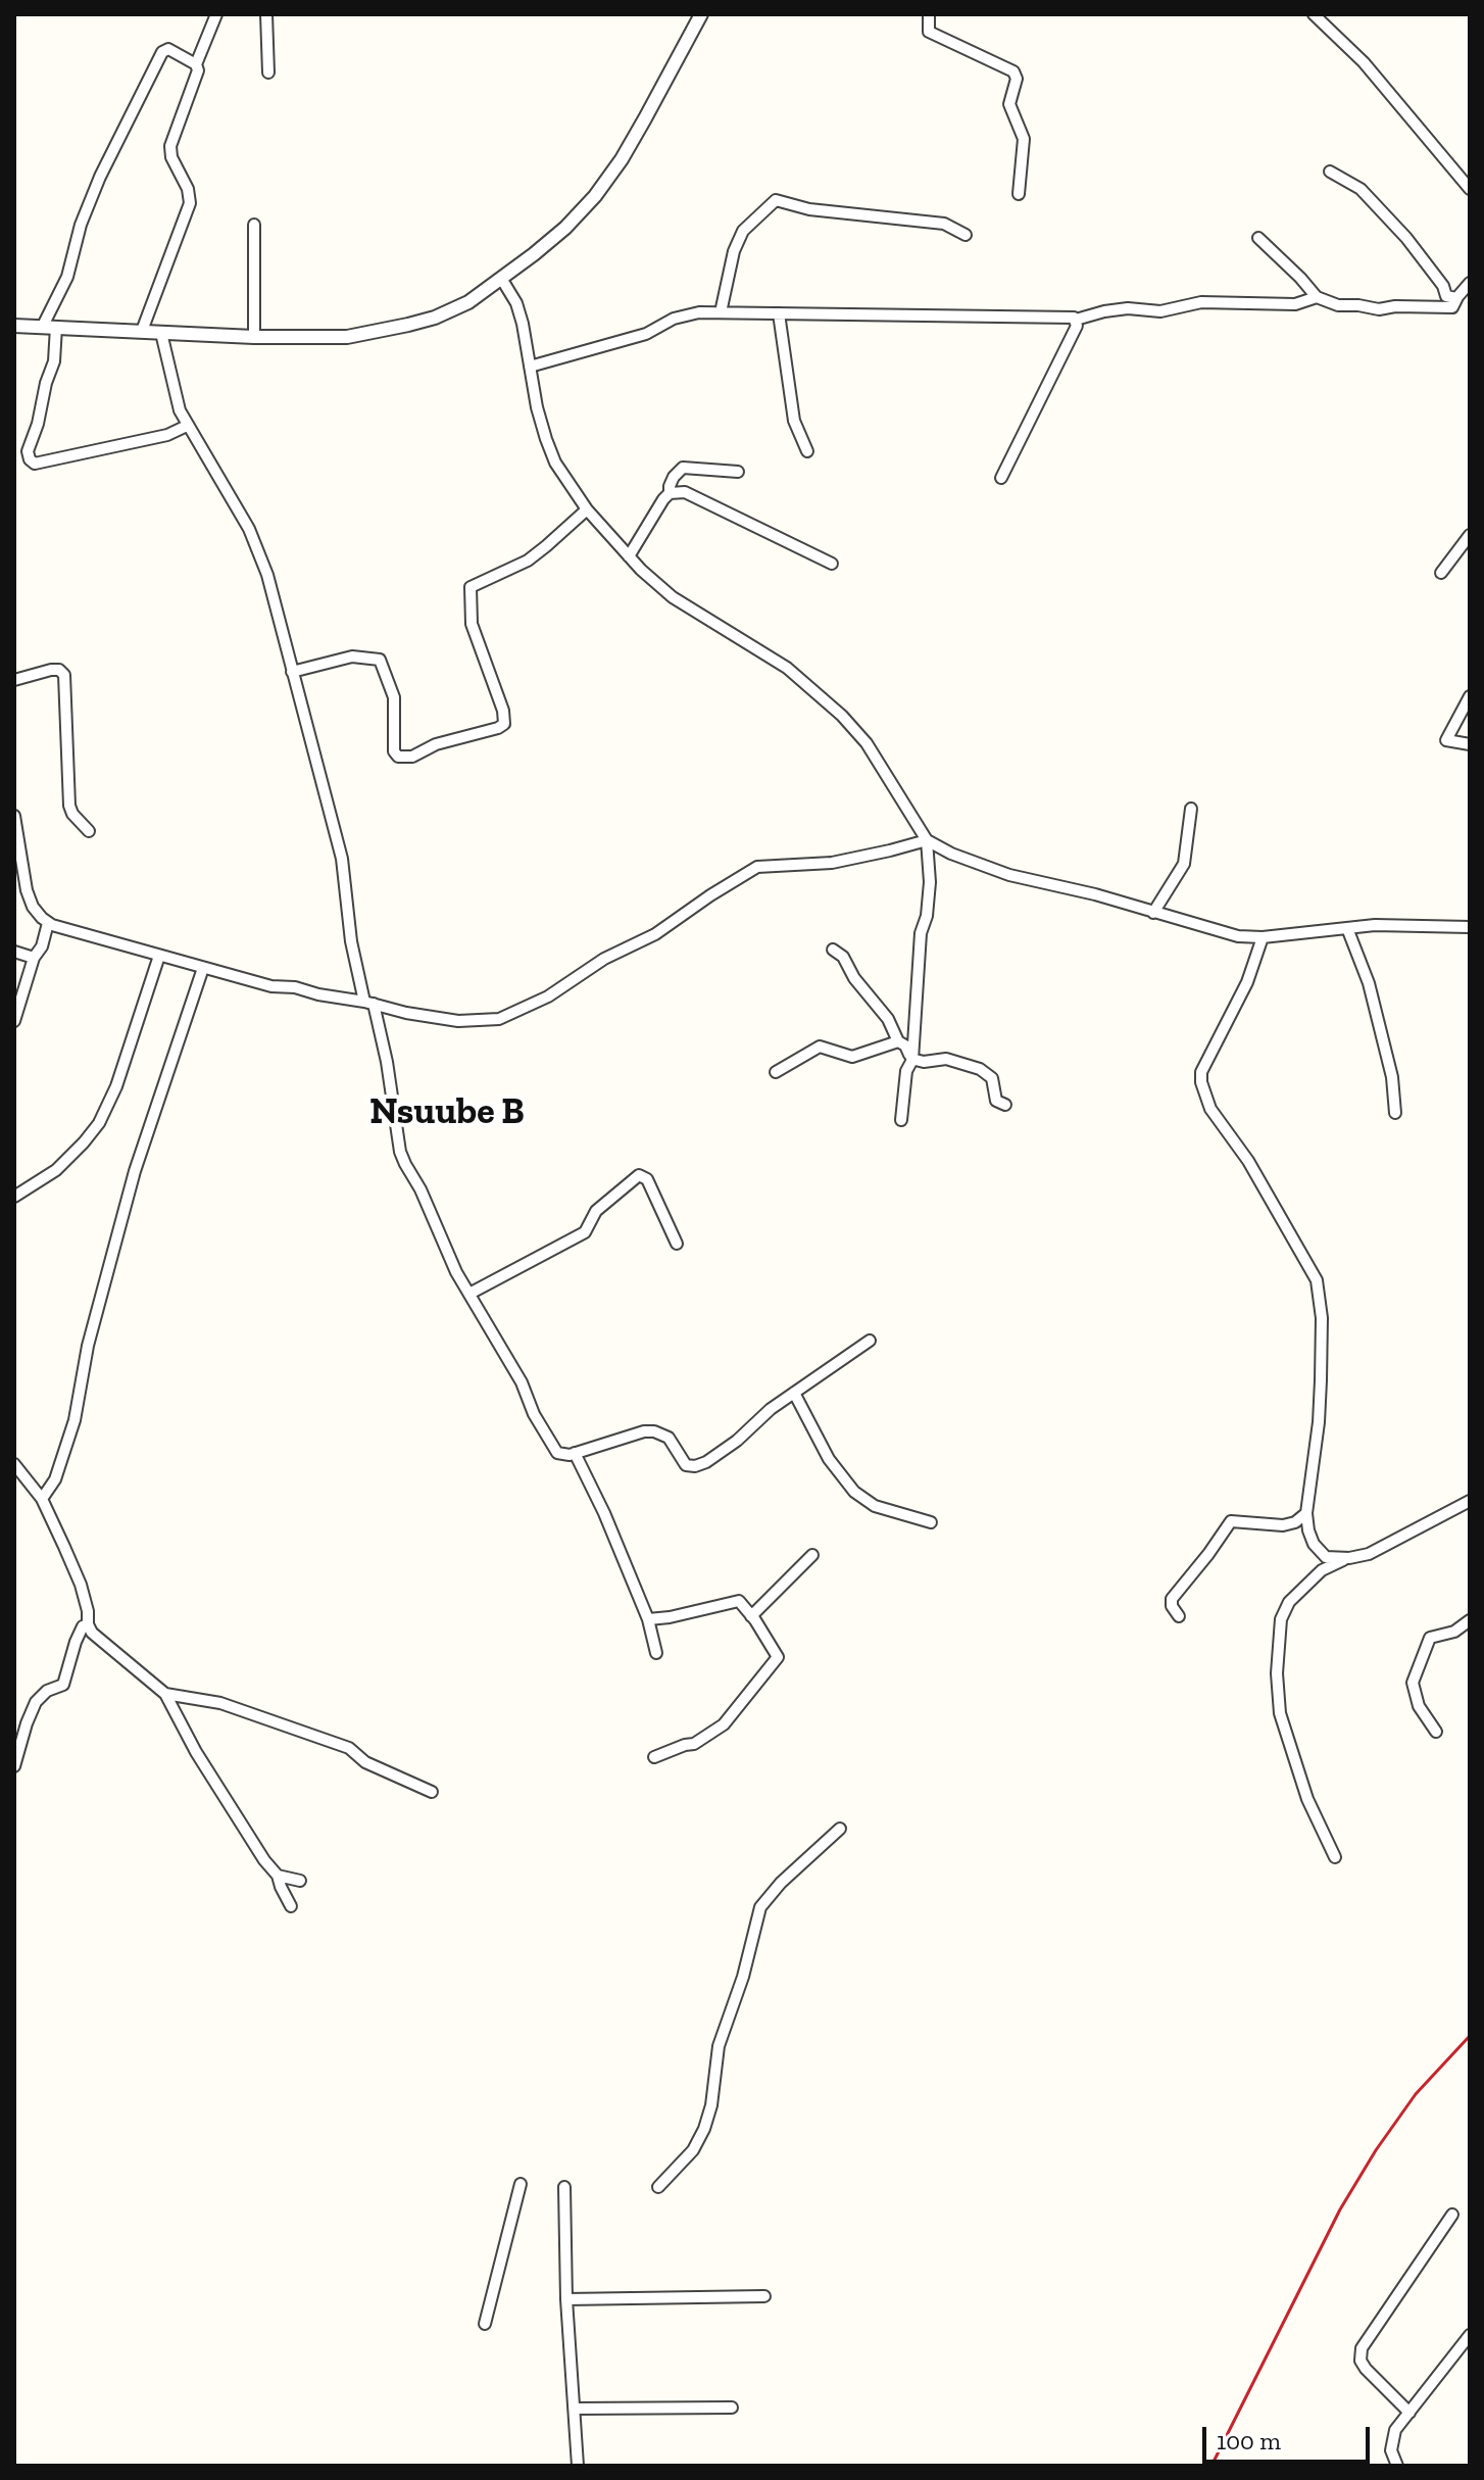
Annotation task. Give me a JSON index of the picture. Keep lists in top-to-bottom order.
{
  "districts": ["Nsuube B"],
  "scale_bar": "100 m"
}
